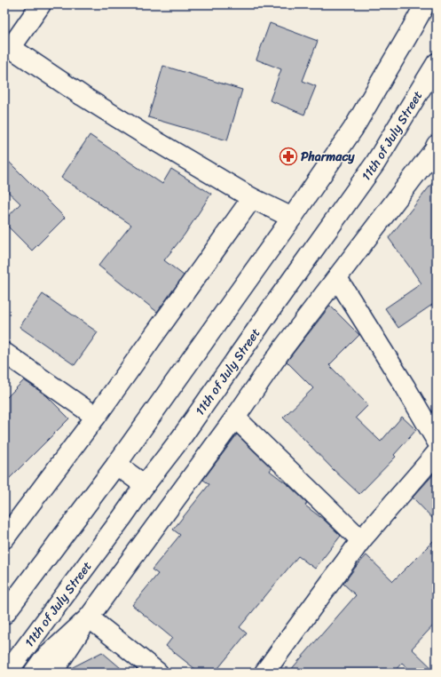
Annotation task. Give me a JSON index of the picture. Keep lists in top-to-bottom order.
{
  "streets": {
    "main road": ["11th of July Street"]
  },
  "places": {
    "pharmacy": ["Pharmacy"]
  }
}
